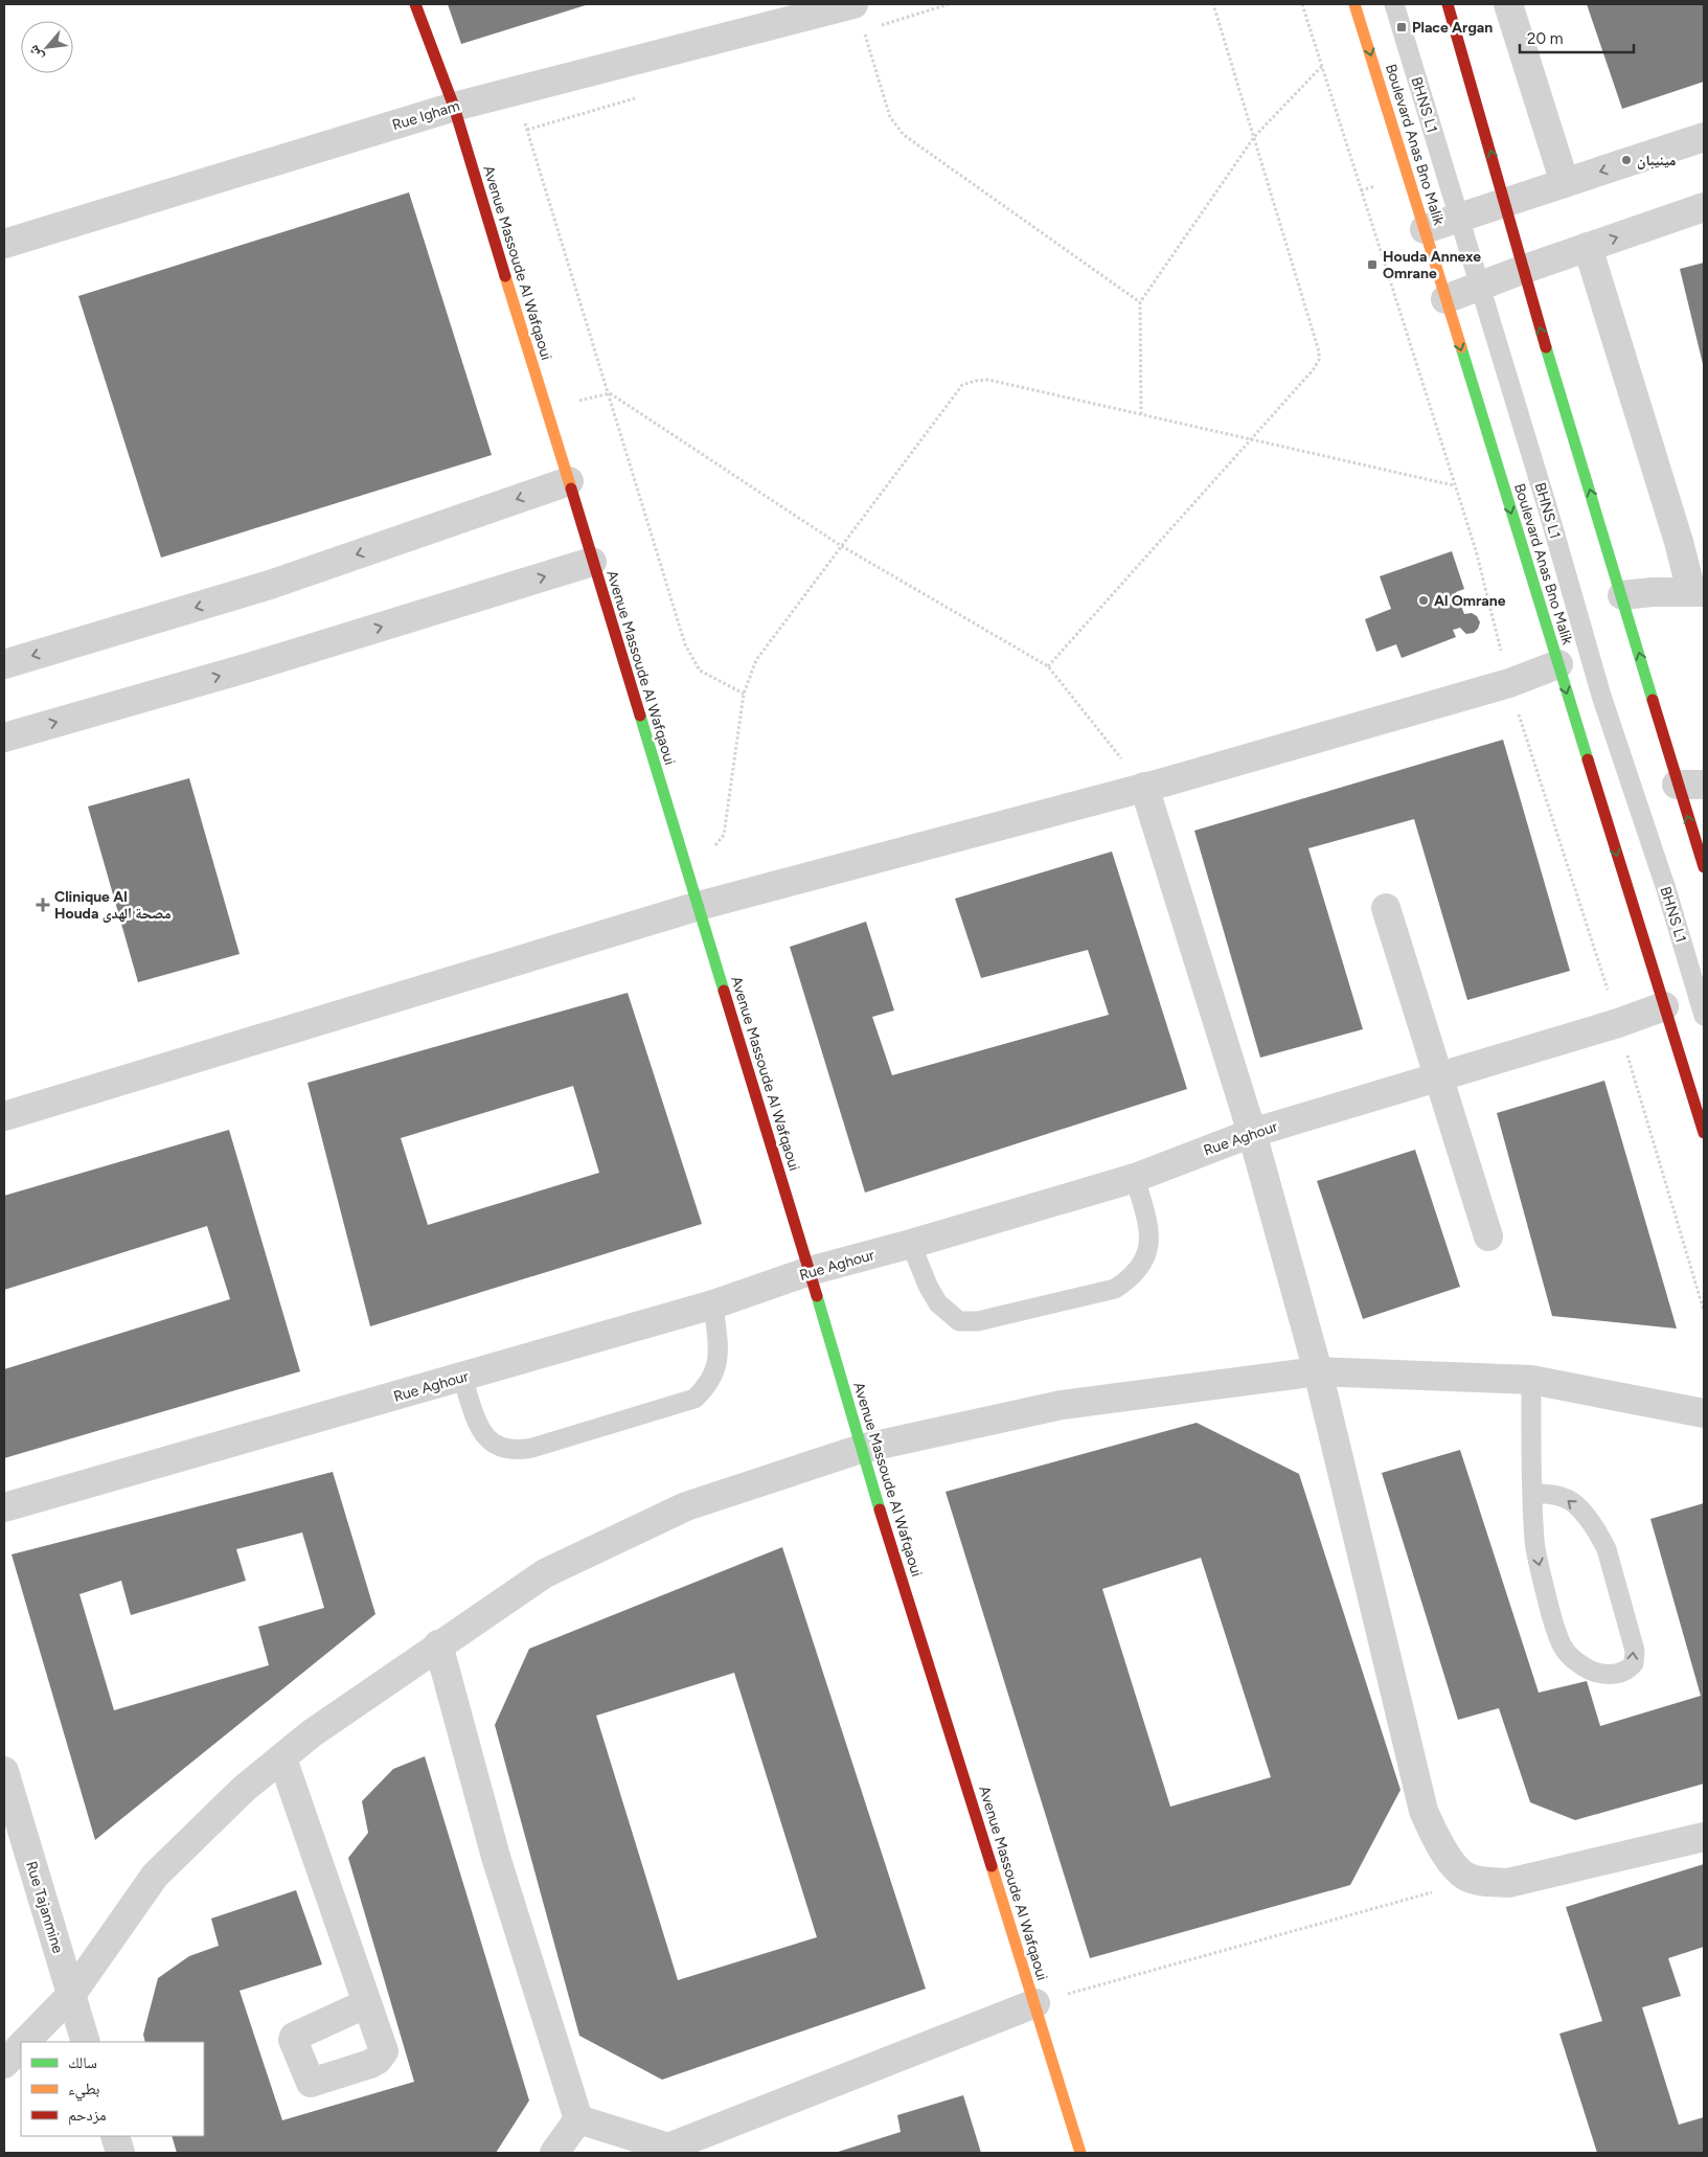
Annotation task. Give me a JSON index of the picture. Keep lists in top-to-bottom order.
{
  "streets": {
    "street": [
      "Rue Igham",
      "Boulevard Anas Bno Malik",
      "Avenue Massoude Al Wafqaoui",
      "Rue Aghour",
      "Rue Tajanmine"
    ],
    "lane": ["BHNS L1"]
  },
  "crossings": [
    ["Rue Igham", "Avenue Massoude Al Wafqaoui"],
    ["Boulevard Anas Bno Malik", "Rue Aghour"],
    ["Avenue Massoude Al Wafqaoui", "Rue Aghour"]
  ],
  "places": {
    "transit": ["Place Argan", "Houda Annexe Omrane"],
    "other": ["مينيبان", "Al Omrane"],
    "health": ["Clinique Al Houda مصحة الهدى"]
  },
  "legend": ["سالك", "بطيء", "مزدحم"],
  "scale_bar": "20 m",
  "north": "bottom left"
}
